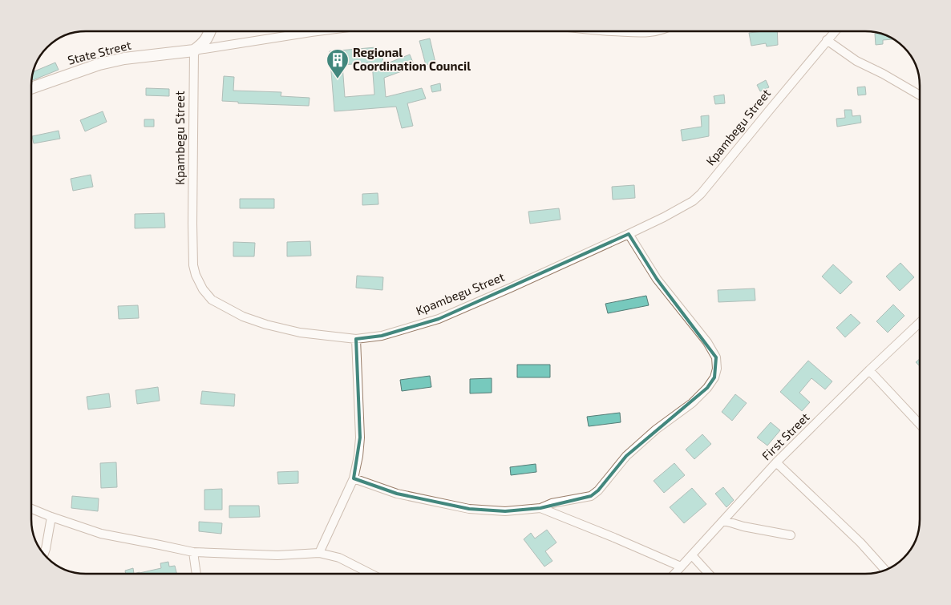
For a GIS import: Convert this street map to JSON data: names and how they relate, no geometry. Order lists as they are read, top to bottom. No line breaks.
{"streets":{"street":["State Street","Kpambegu Street","First Street"]},"crossings":[["State Street","Kpambegu Street"]],"places":{"building":["Regional Coordination Council"]}}
